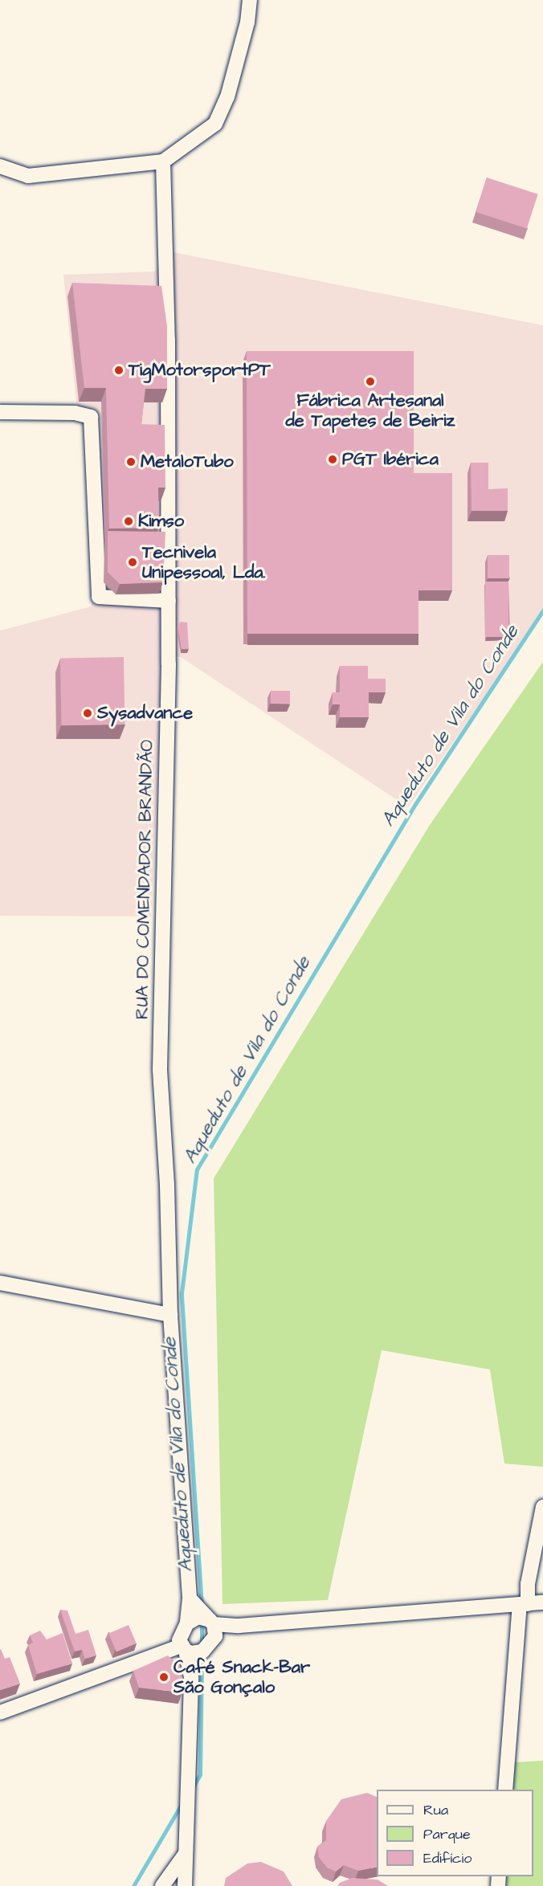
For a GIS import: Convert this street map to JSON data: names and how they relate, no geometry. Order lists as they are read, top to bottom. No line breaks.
{"streets":{"street":["RUA DO COMENDADOR BRANDÃO"]},"water":["Aqueduto de Vila do Conde"],"places":["TigMotorsportPT","Fábrica Artesanal de Tapetes de Beiriz","PGT Ibérica","MetaloTubo","Kimso","Tecnivela Unipessoal, Lda.","Sysadvance","Café Snack-Bar São Gonçalo"],"legend":["Rua","Parque","Edifício"]}
